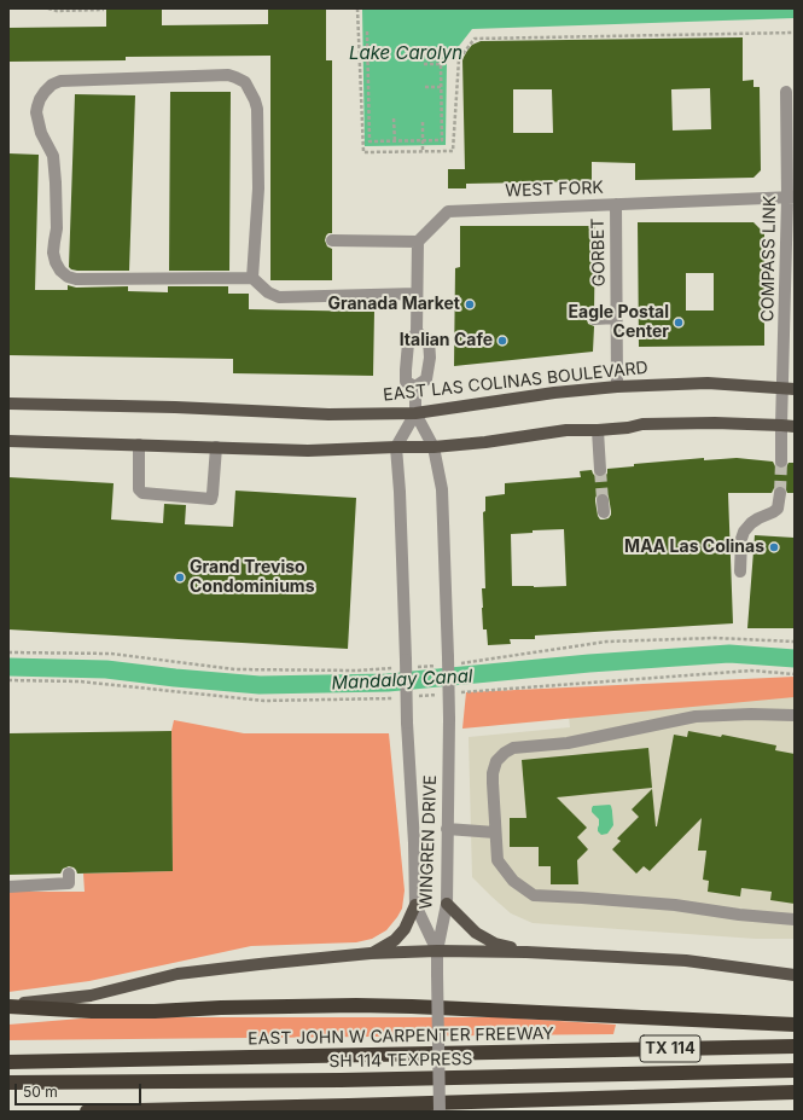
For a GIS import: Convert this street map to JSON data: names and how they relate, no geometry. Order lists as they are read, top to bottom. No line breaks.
{"streets":{"highway":["EAST JOHN W CARPENTER FREEWAY","TX 114","SH 114 TEXPRESS"],"main road":["EAST LAS COLINAS BOULEVARD"],"street":["WEST FORK","GORBET","COMPASS LINK","WINGREN DRIVE"]},"crossings":[["WEST FORK","GORBET"],["WEST FORK","COMPASS LINK"],["GORBET","EAST LAS COLINAS BOULEVARD"],["COMPASS LINK","EAST LAS COLINAS BOULEVARD"],["EAST LAS COLINAS BOULEVARD","WINGREN DRIVE"]],"water":["Lake Carolyn","Mandalay Canal"],"places":["Granada Market","Eagle Postal Center","Italian Cafe","MAA Las Colinas","Grand Treviso Condominiums"],"scale_bar":"50 m"}
